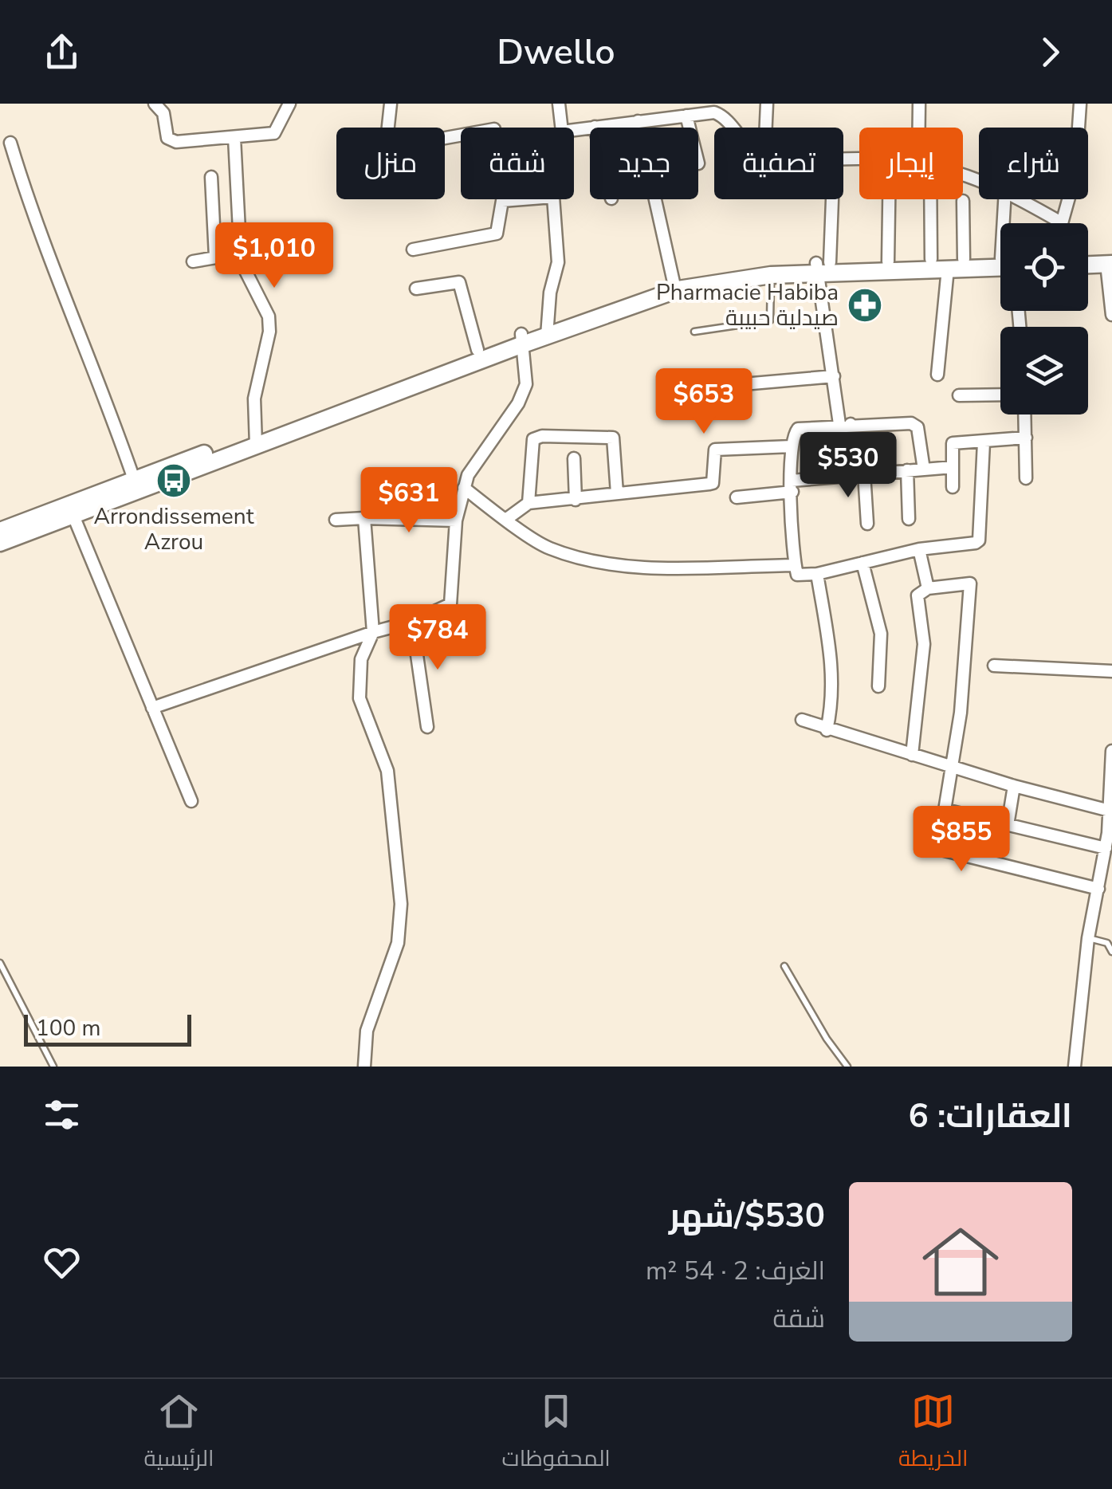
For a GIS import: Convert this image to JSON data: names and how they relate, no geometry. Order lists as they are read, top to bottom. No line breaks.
{"places":{"pharmacy":["Pharmacie Habiba صيدلية حبيبة"],"bus stop":["Arrondissement Azrou"]},"scale_bar":"100 m","page":{"header":"Dwello","chip":["شراء","إيجار","تصفية","جديد","شقة","منزل"],"price":["$1,010","$653","$530","$631","$784","$855"],"scale":"100 m","heading":"العقارات: 6","list":[{"name":"$530/شهر","note":"الغرف: 2 · 54 m² · شقة"}],"tabs":["الخريطة","المحفوظات","الرئيسية"]}}
